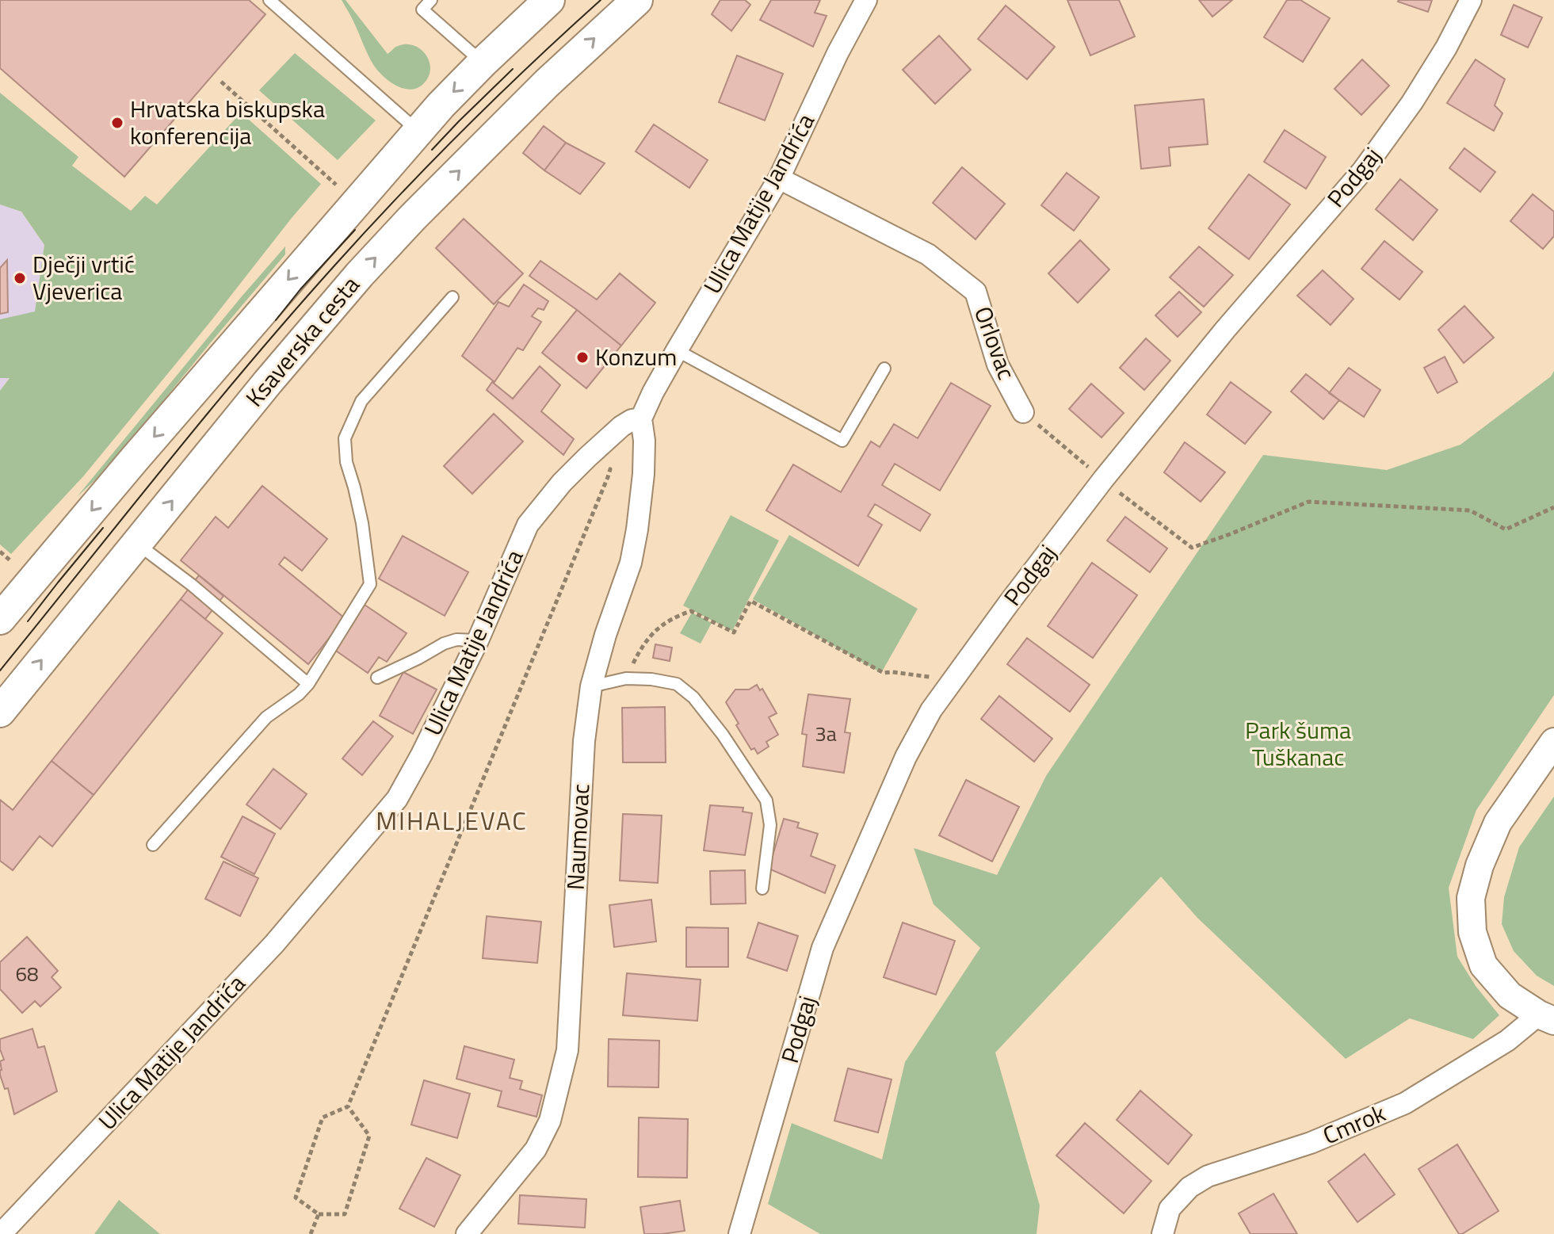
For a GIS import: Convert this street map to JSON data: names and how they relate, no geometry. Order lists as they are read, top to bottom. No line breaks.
{"streets":{"main road":["Ksaverska cesta"],"street":["Podgaj","Ulica Matije Jandrića","Orlovac","Naumovac","Cmrok"]},"crossings":[["Ulica Matije Jandrića","Orlovac"],["Ulica Matije Jandrića","Naumovac"]],"districts":["MIHALJEVAC"],"parks":["Park šuma Tuškanac"],"places":["Hrvatska biskupska konferencija","Dječji vrtić Vjeverica","Konzum"],"house_numbers":["3a","68"]}
